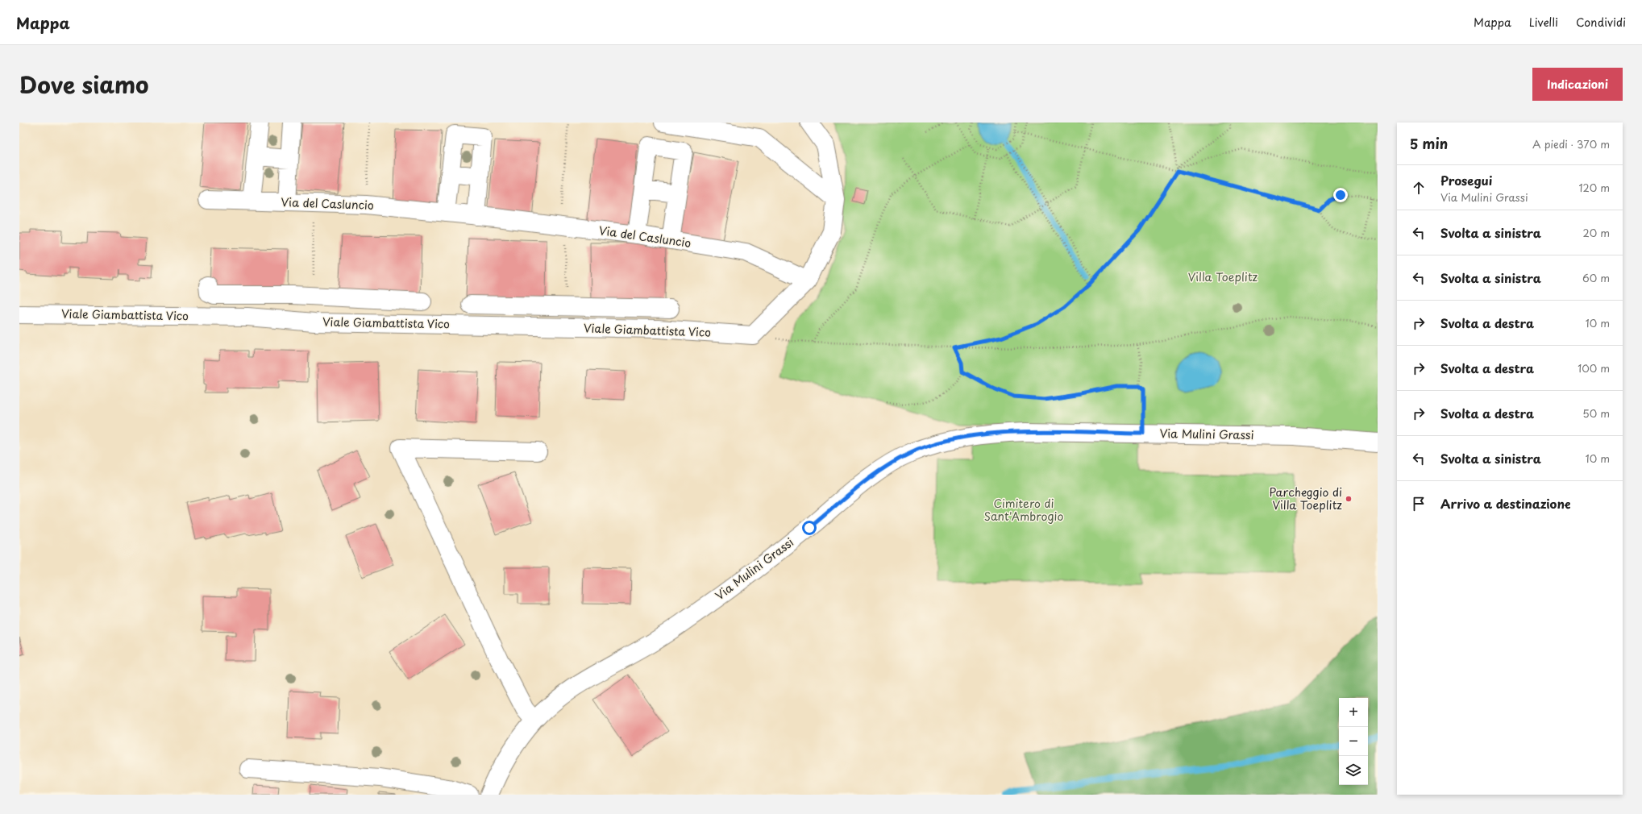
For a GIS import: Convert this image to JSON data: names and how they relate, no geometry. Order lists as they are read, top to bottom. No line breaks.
{"streets":{"street":["Via del Casluncio","Viale Giambattista Vico","Via Mulini Grassi"]},"crossings":[["Via del Casluncio","Viale Giambattista Vico"]],"parks":["Villa Toeplitz","Cimitero di Sant'Ambrogio"],"places":["Parcheggio di Villa Toeplitz"],"page":{"header":"Mappa","nav":["Mappa","Livelli","Condividi"],"title":"Dove siamo","buttons":"Indicazioni","heading":["5 min","A piedi · 370 m"],"list":[["Prosegui","Via Mulini Grassi","120 m"],["Svolta a sinistra","20 m"],["Svolta a sinistra","60 m"],["Svolta a destra","10 m"],["Svolta a destra","100 m"],["Svolta a destra","50 m"],["Svolta a sinistra","10 m"],"Arrivo a destinazione"],"map_buttons":["+","−"]}}
